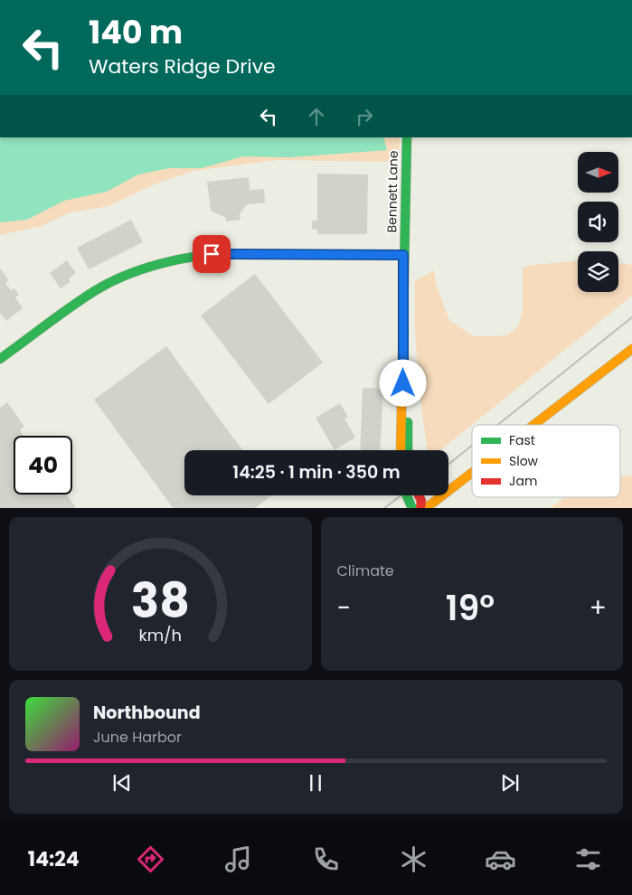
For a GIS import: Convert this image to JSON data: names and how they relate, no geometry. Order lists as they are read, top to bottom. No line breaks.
{"streets":{"street":["Bennett Lane"]},"legend":["Fast","Slow","Jam"],"north":"right","page":{"turn":["140 m","Waters Ridge Drive"],"limit":"40","trip":"14:25 · 1 min · 350 m","tile":"Climate","heat":["−","19°","+"],"song":["Northbound","June Harbor"],"tabs":"14:24","gauge":["38","km/h"]}}
